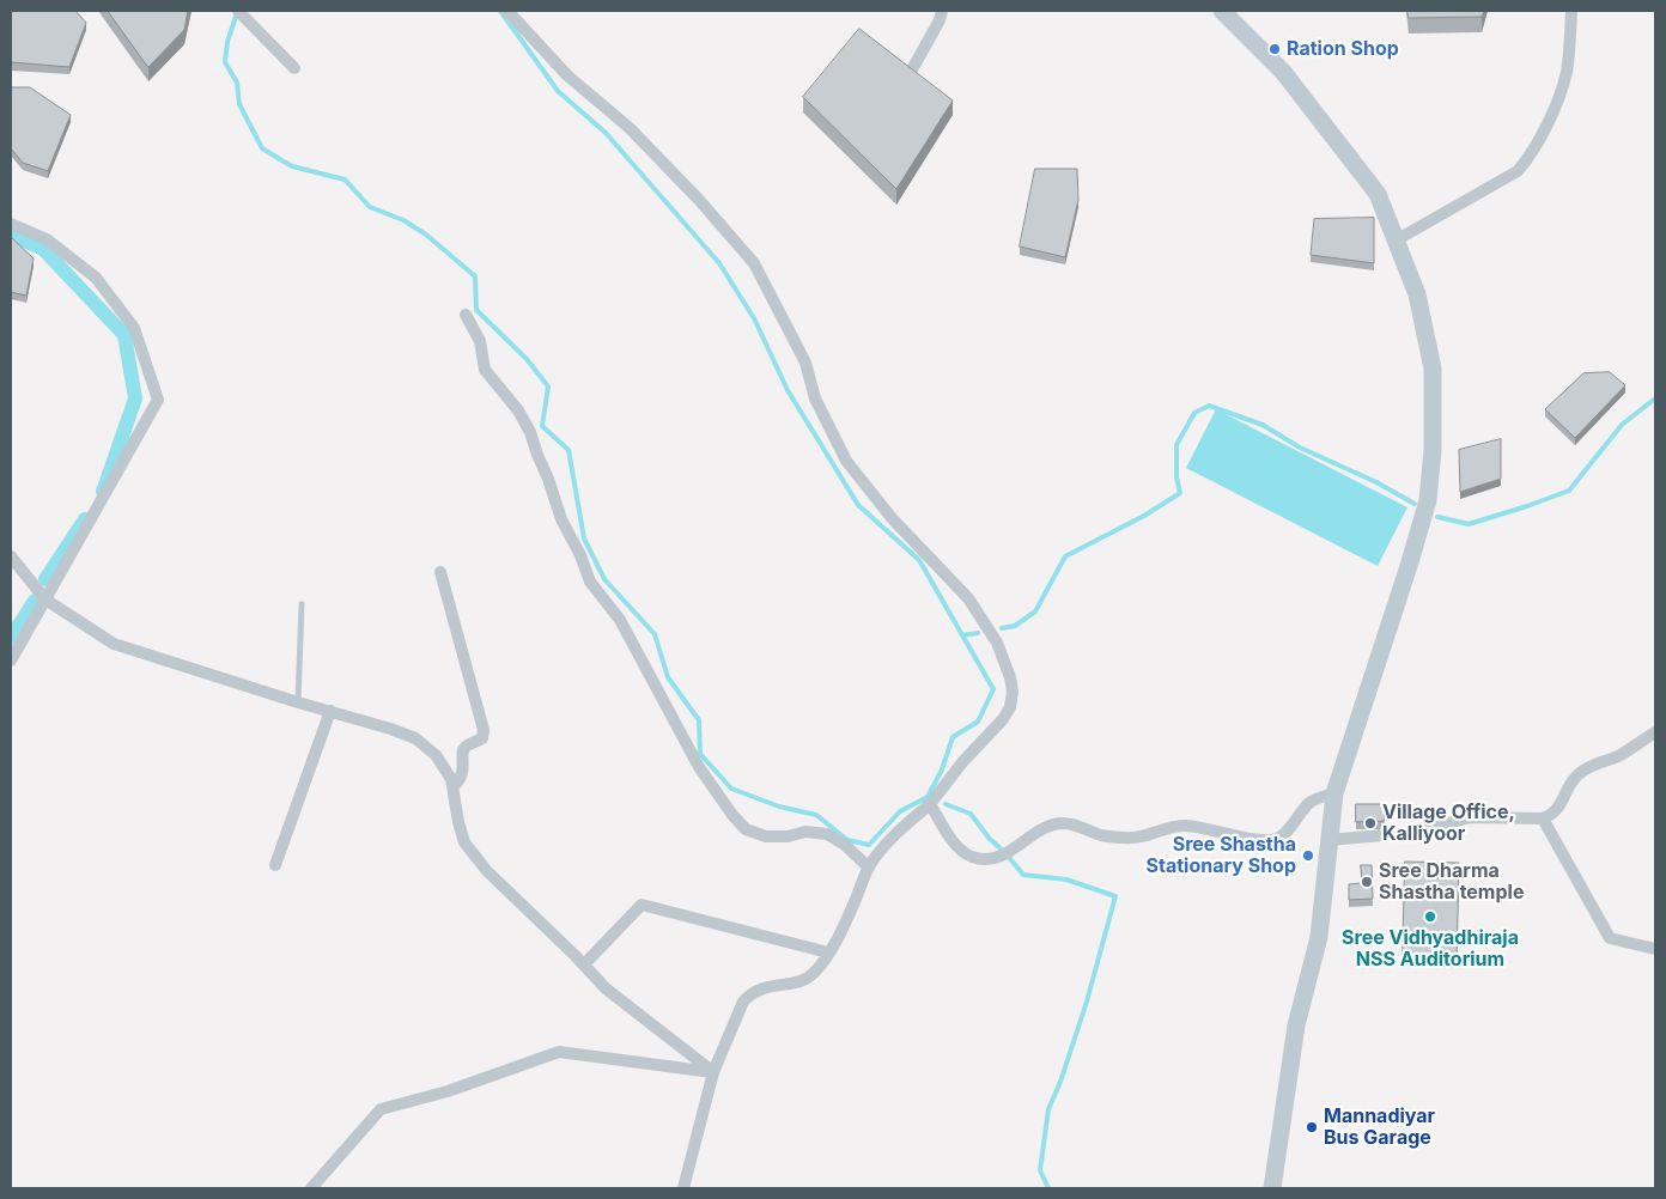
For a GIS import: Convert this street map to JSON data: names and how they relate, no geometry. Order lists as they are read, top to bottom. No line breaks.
{"places":["Ration Shop","Village Office, Kalliyoor","Sree Shastha Stationary Shop","Sree Dharma Shastha temple","Sree Vidhyadhiraja NSS Auditorium","Mannadiyar Bus Garage"]}
